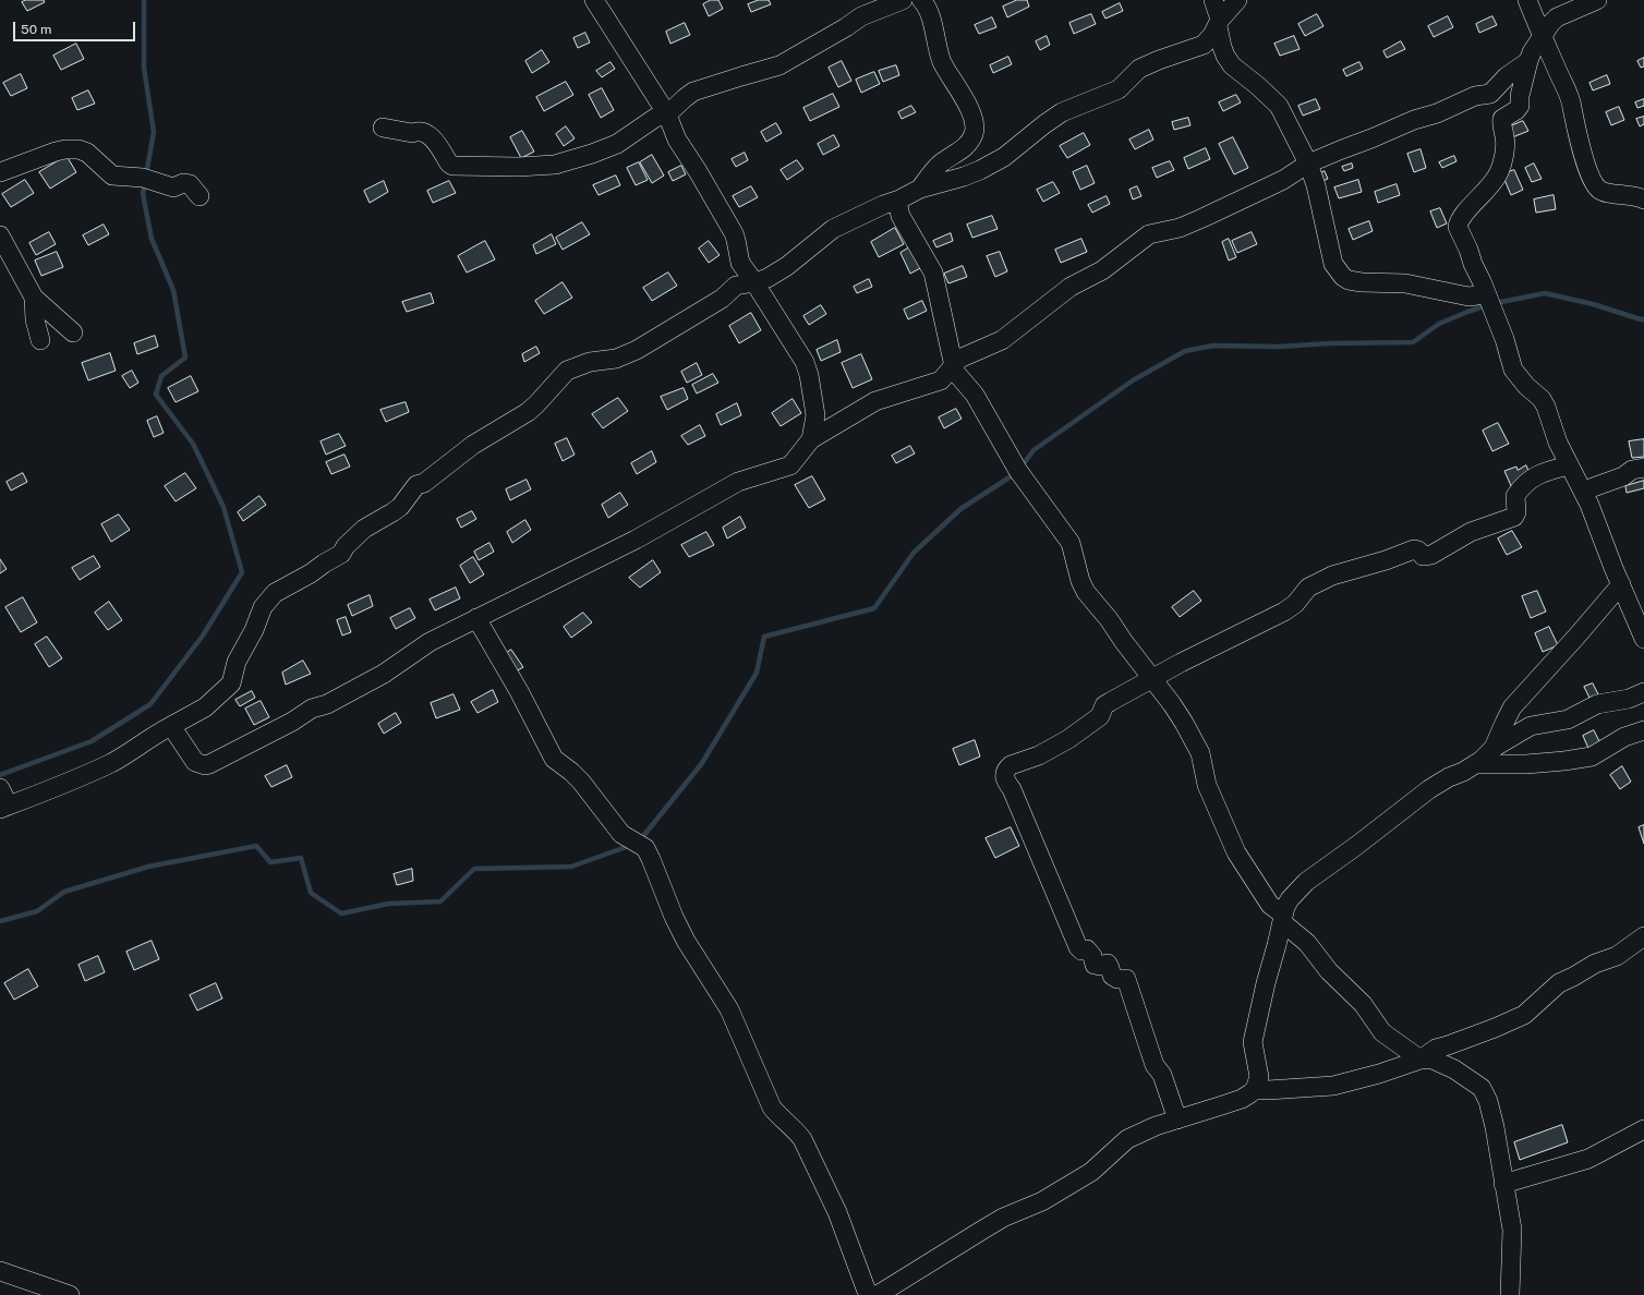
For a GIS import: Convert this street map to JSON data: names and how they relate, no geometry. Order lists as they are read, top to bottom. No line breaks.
{"scale_bar":"50 m"}
